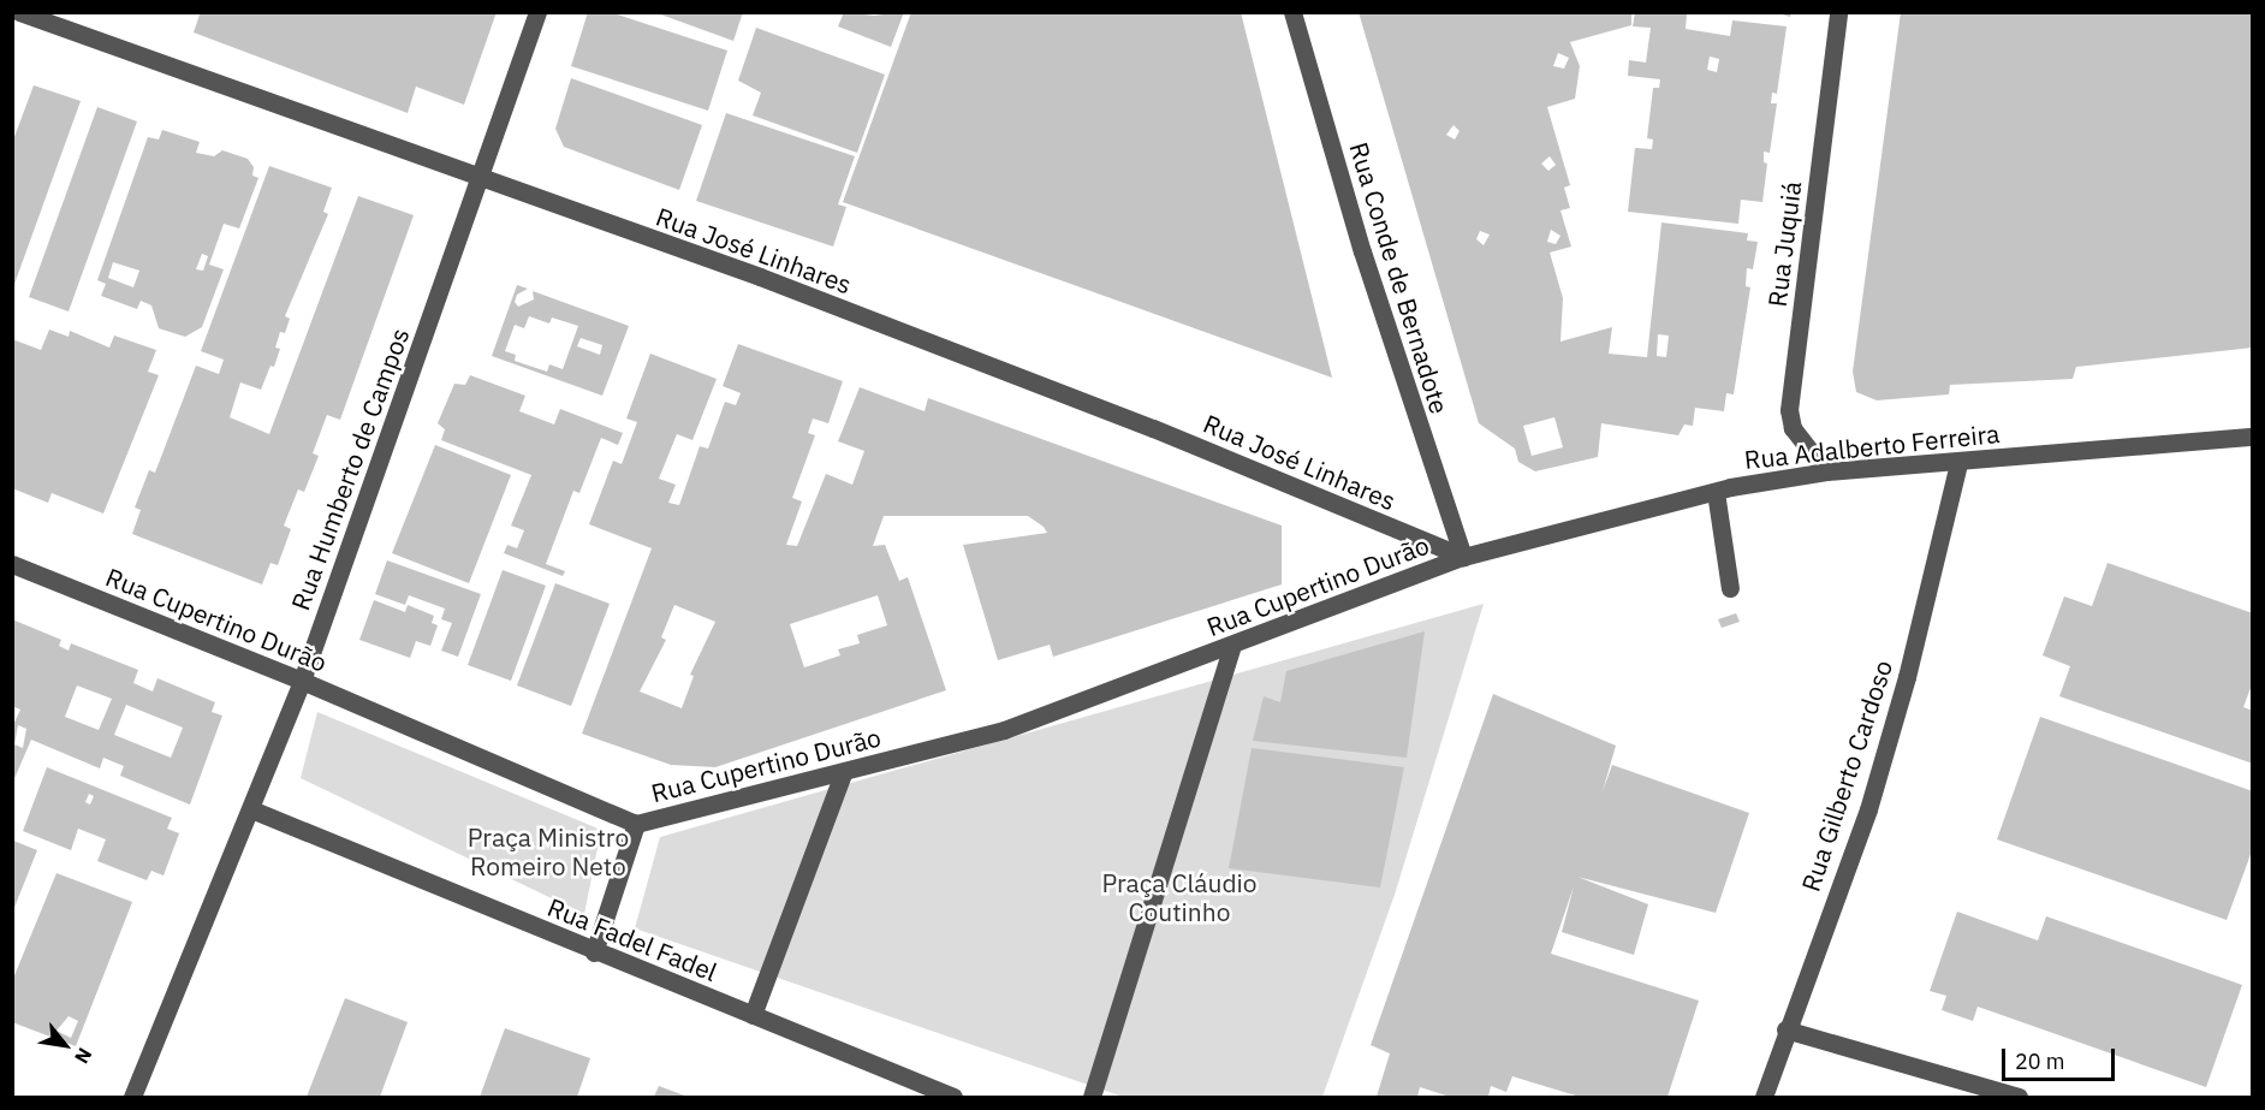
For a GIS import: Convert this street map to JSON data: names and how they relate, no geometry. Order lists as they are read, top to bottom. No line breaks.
{"streets":{"street":["Rua Juquiá","Rua José Linhares","Rua Conde de Bernadote","Rua Adalberto Ferreira","Rua Humberto de Campos","Rua Cupertino Durão","Rua Gilberto Cardoso","Rua Fadel Fadel"]},"crossings":[["Rua Juquiá","Rua Adalberto Ferreira"],["Rua José Linhares","Rua Conde de Bernadote"],["Rua José Linhares","Rua Adalberto Ferreira"],["Rua José Linhares","Rua Humberto de Campos"],["Rua José Linhares","Rua Cupertino Durão"],["Rua Conde de Bernadote","Rua Adalberto Ferreira"],["Rua Conde de Bernadote","Rua Cupertino Durão"],["Rua Adalberto Ferreira","Rua Cupertino Durão"],["Rua Adalberto Ferreira","Rua Gilberto Cardoso"],["Rua Humberto de Campos","Rua Cupertino Durão"],["Rua Humberto de Campos","Rua Fadel Fadel"]],"parks":["Praça Ministro Romeiro Neto","Praça Cláudio Coutinho"],"scale_bar":"20 m","north":"bottom right"}
